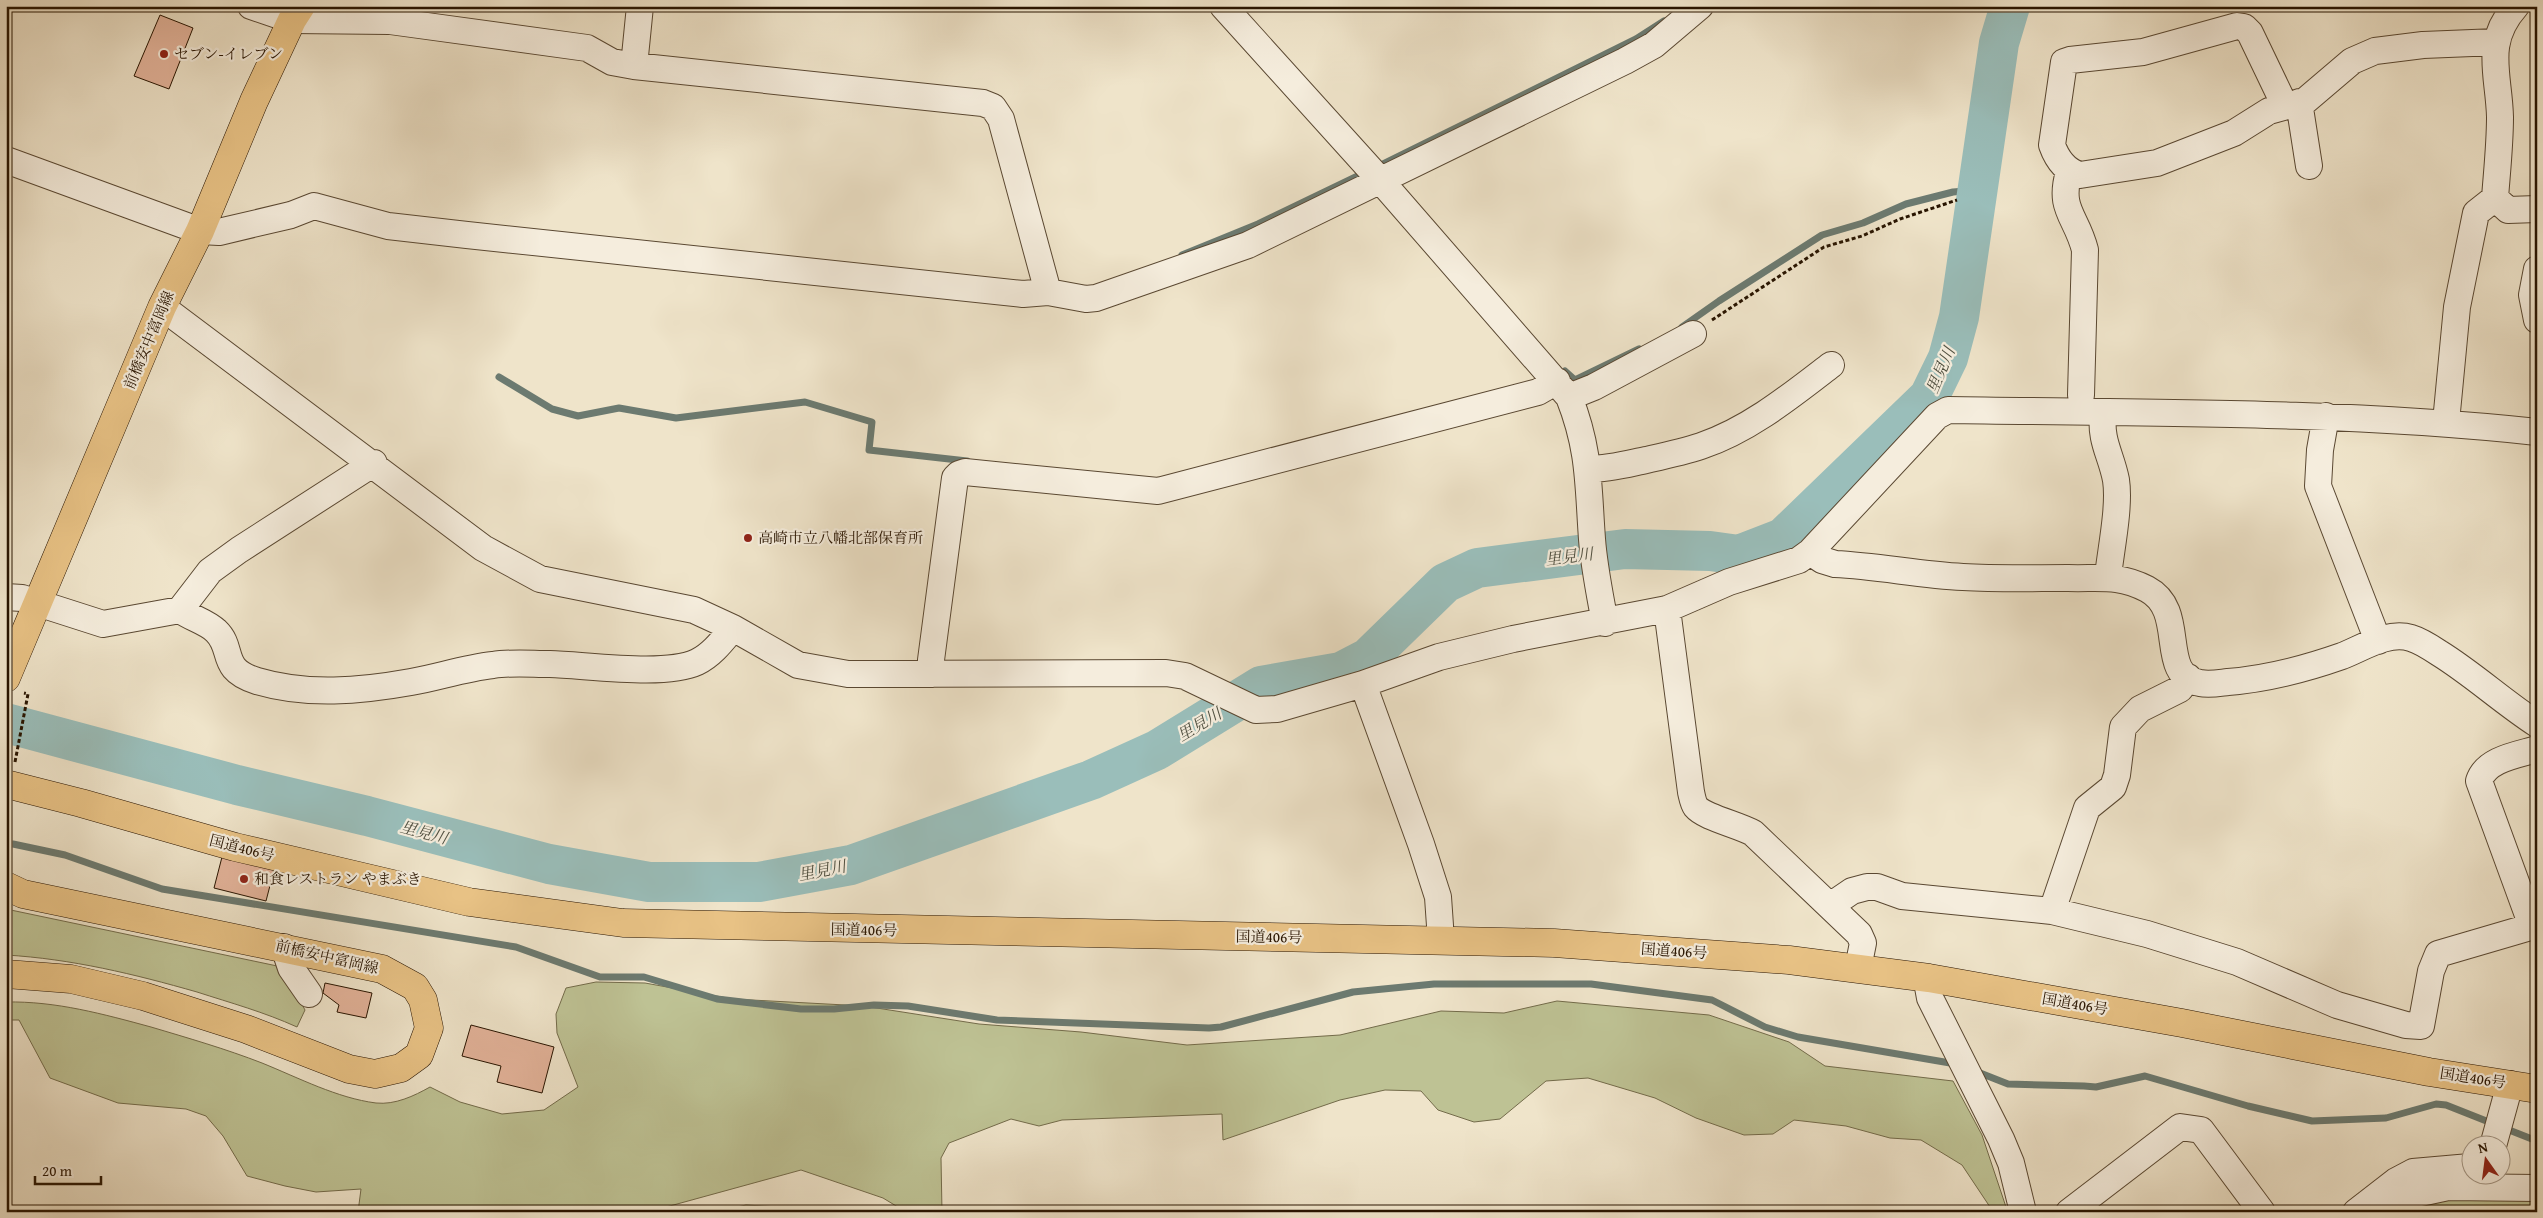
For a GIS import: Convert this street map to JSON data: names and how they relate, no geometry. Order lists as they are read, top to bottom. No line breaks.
{"streets":{"main road":["前橋安中富岡線","国道406号"]},"water":["里見川"],"places":["セブン-イレブン","高崎市立八幡北部保育所","和食レストラン やまぶき"],"scale_bar":"20 m","north":"top"}
